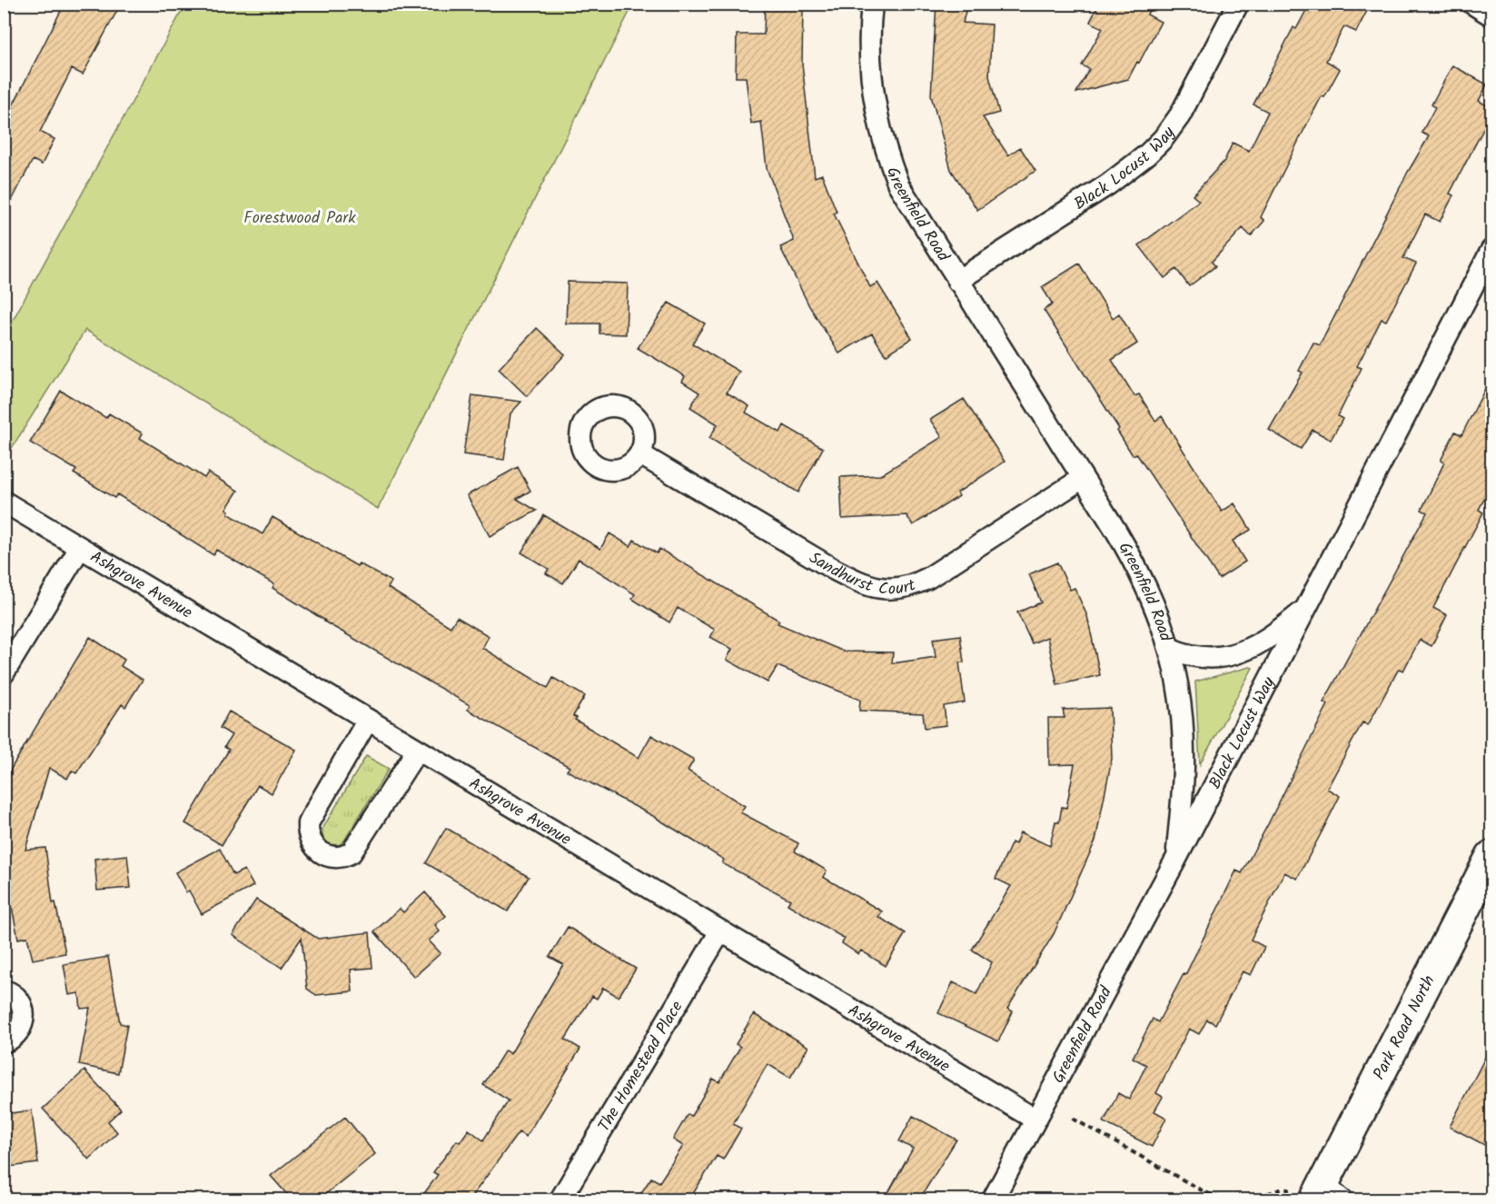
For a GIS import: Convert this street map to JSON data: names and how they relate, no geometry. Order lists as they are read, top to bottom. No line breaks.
{"streets":{"main road":["Park Road North"],"street":["Black Locust Way","Greenfield Road","Sandhurst Court","Ashgrove Avenue","The Homestead Place"]},"crossings":[["Black Locust Way","Greenfield Road"],["Greenfield Road","Sandhurst Court"],["Greenfield Road","Ashgrove Avenue"],["Ashgrove Avenue","The Homestead Place"]],"parks":["Forestwood Park"]}
